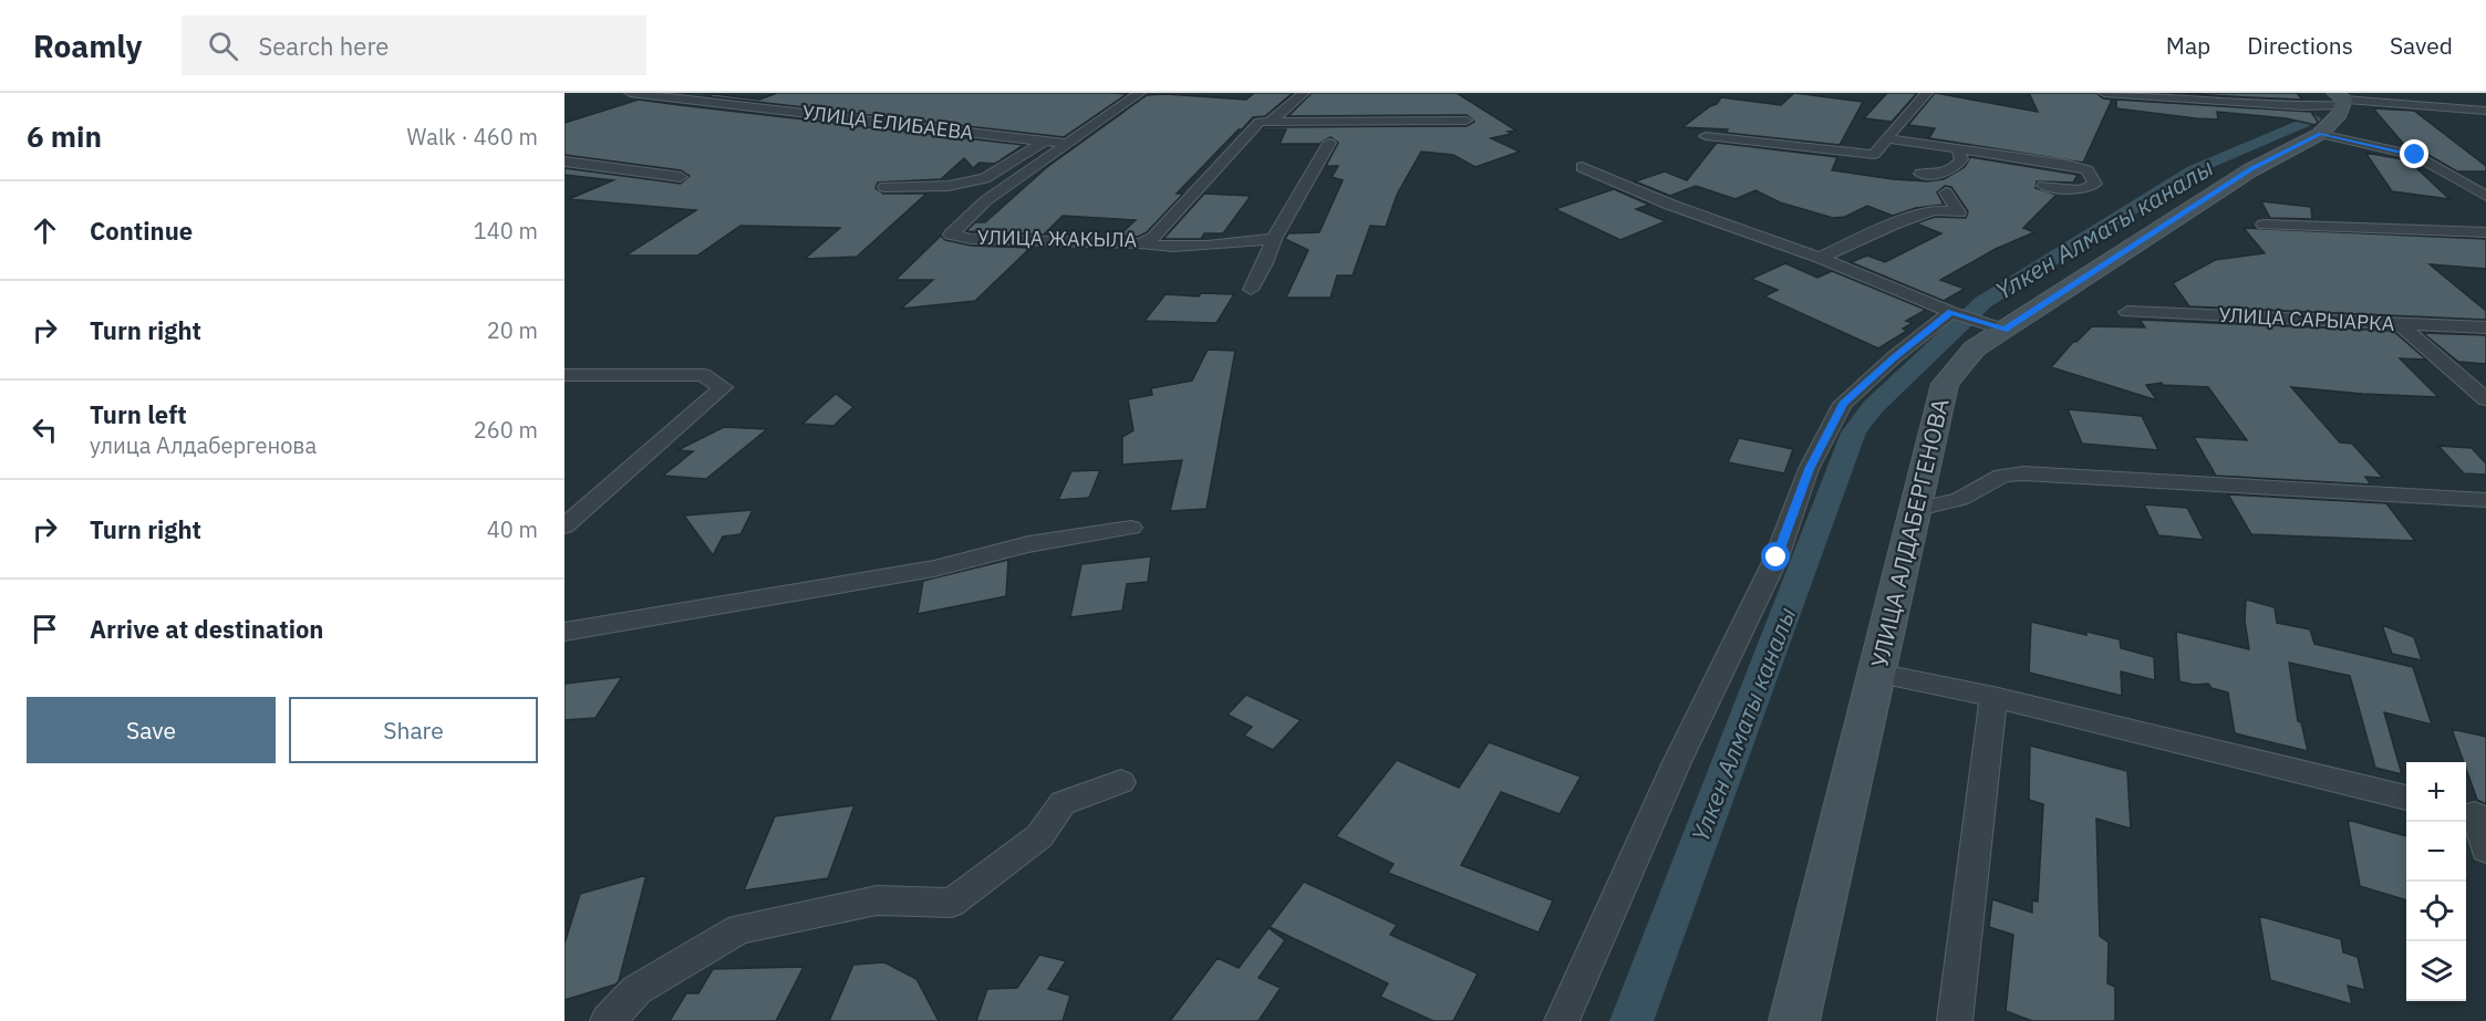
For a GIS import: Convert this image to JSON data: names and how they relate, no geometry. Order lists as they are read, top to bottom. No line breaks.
{"streets":{"main road":["УЛИЦА АЛДАБЕРГЕНОВА"],"street":["УЛИЦА ЕЛИБАЕВА","УЛИЦА ЖАКЫЛА","УЛИЦА САРЫАРКА"]},"crossings":[["УЛИЦА ЕЛИБАЕВА","УЛИЦА ЖАКЫЛА"]],"water":["Үлкен Алматы каналы"],"page":{"header":"Roamly","search":"Search here","nav":["Map","Directions","Saved"],"heading":["6 min","Walk · 460 m"],"list":[["Continue","140 m"],["Turn right","20 m"],["Turn left","улица Алдабергенова","260 m"],["Turn right","40 m"],"Arrive at destination"],"buttons":["Save","Share"],"map_buttons":["+","−"]}}
